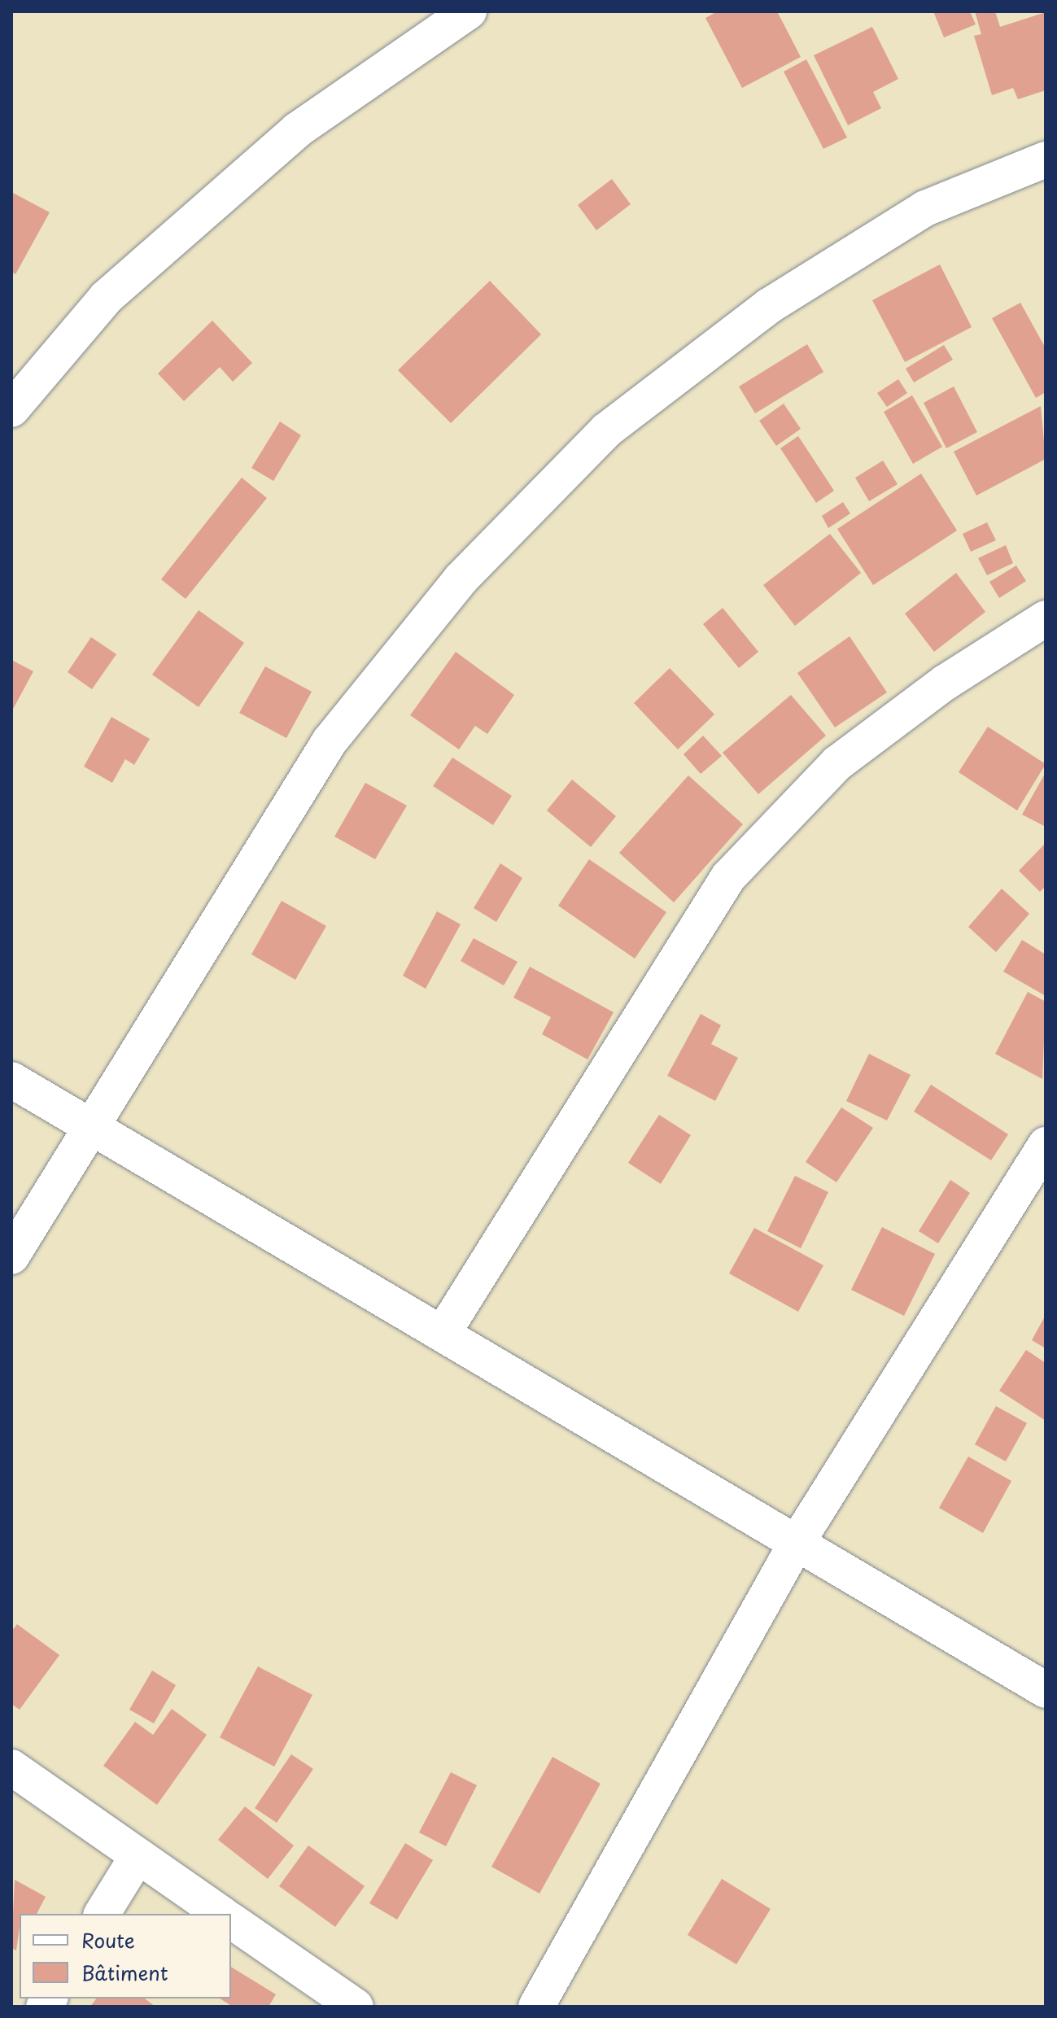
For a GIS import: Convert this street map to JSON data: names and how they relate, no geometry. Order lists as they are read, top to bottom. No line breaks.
{"legend":["Route","Bâtiment"]}
